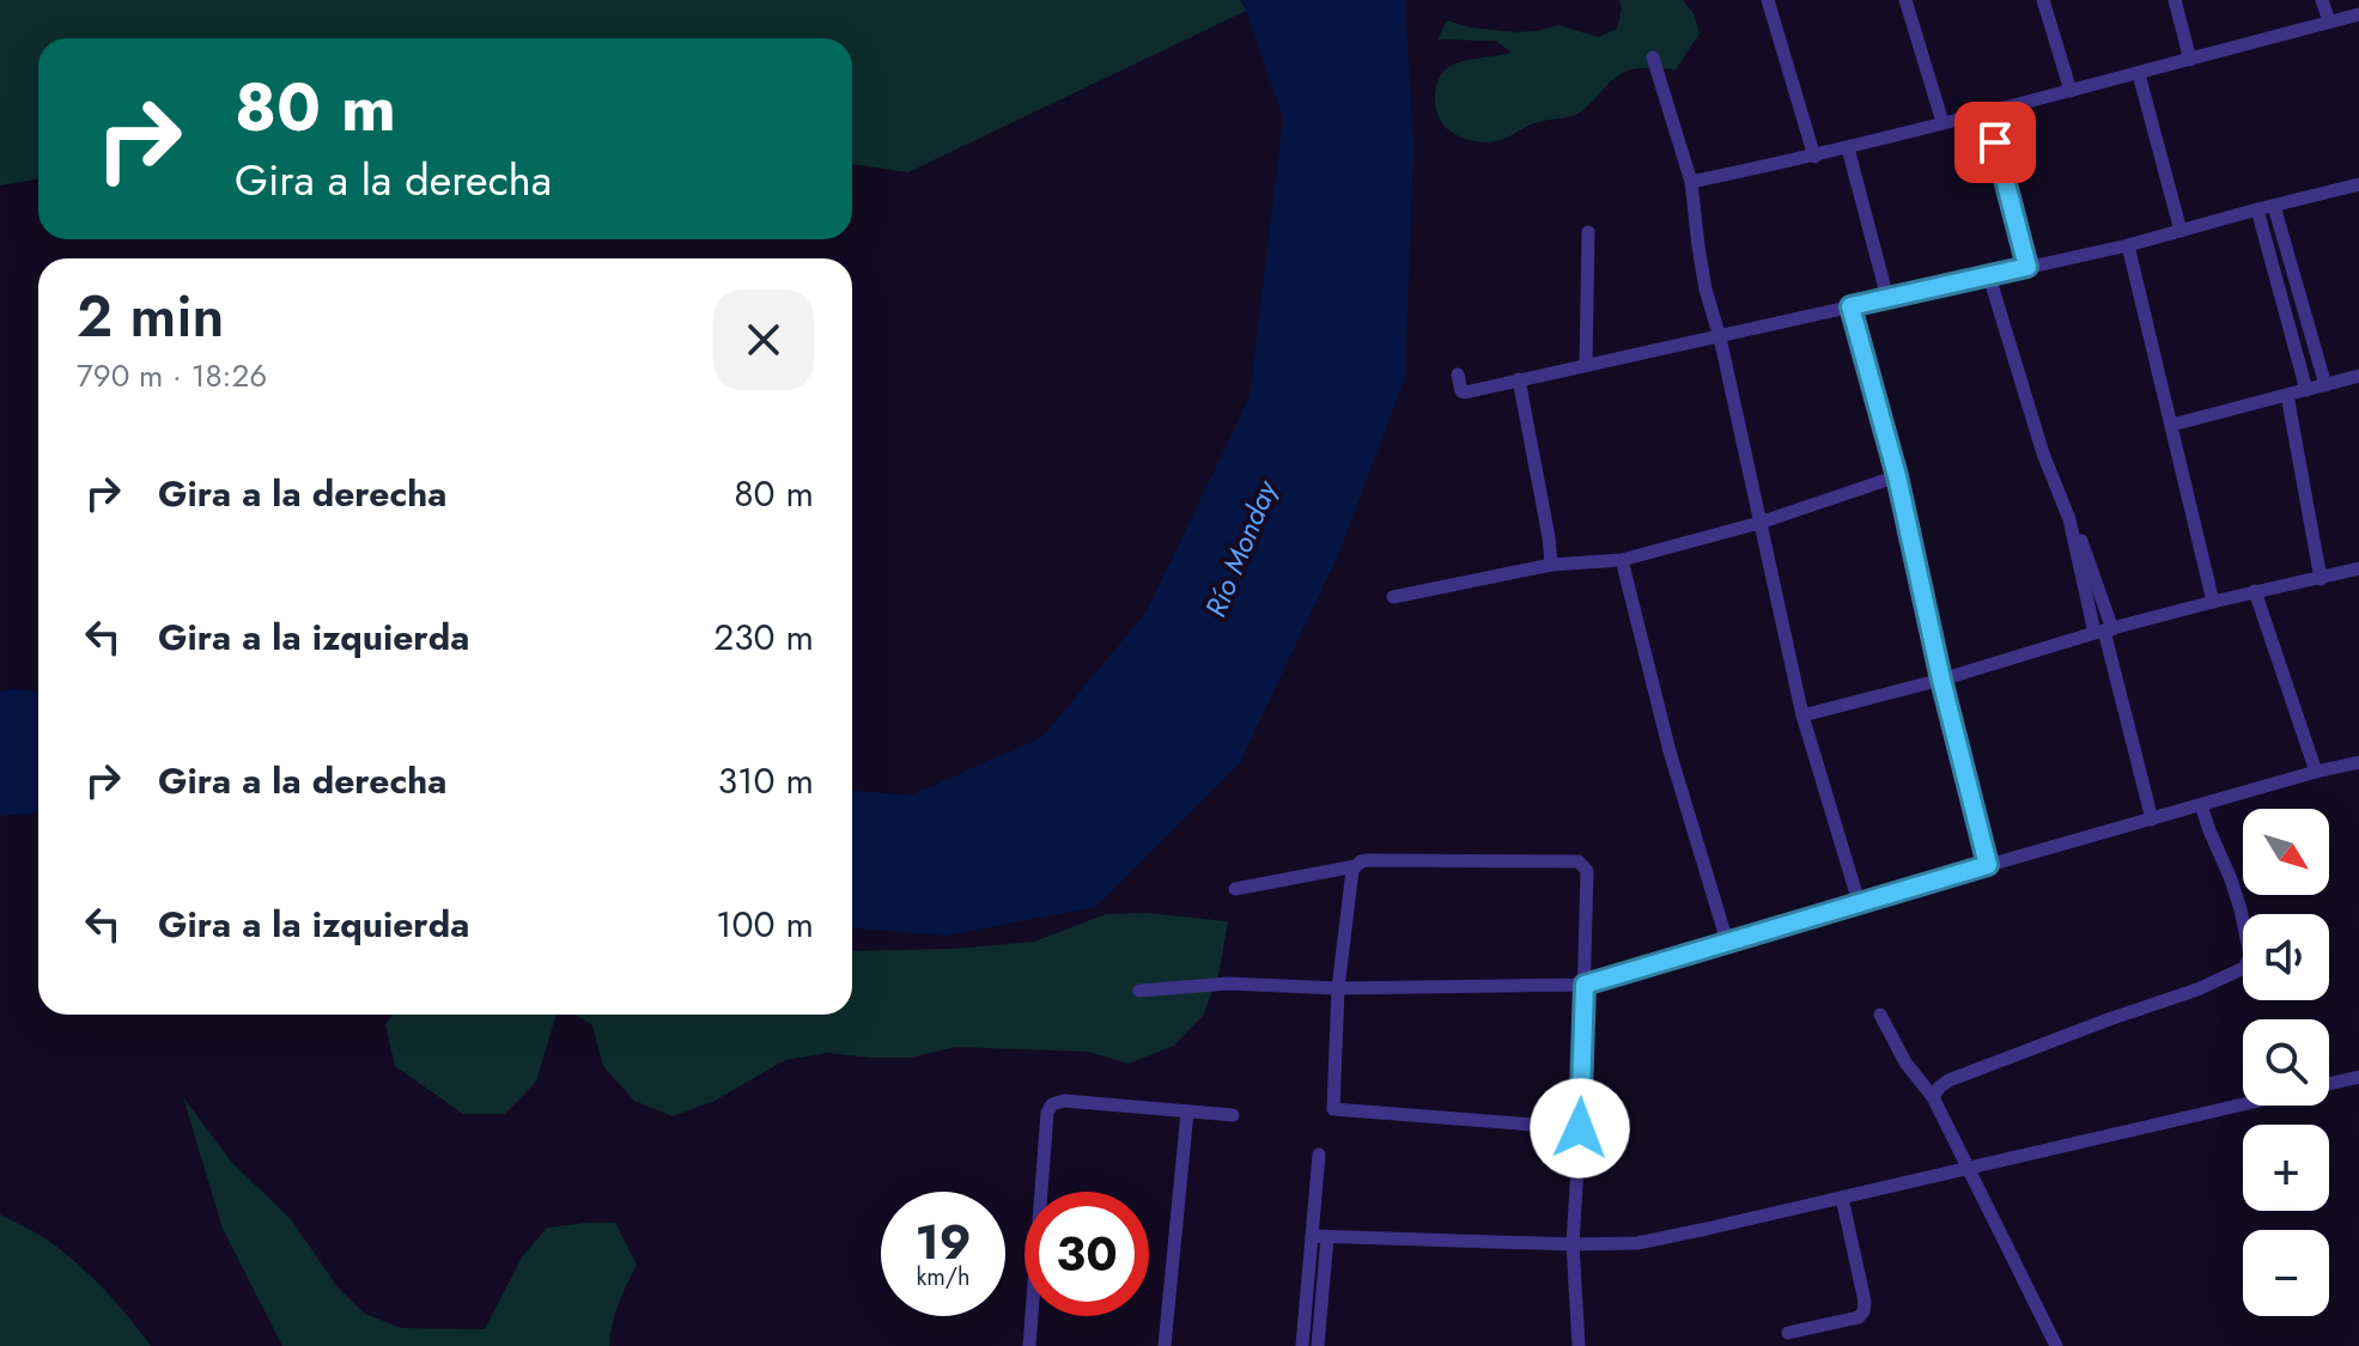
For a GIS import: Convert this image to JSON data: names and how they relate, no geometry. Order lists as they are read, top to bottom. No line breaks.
{"water":["Río Monday"],"north":"bottom right","page":{"turn":["80 m","Gira a la derecha"],"heading":["2 min","790 m · 18:26"],"list":[{"name":"Gira a la derecha","value":"80 m"},{"name":"Gira a la izquierda","value":"230 m"},{"name":"Gira a la derecha","value":"310 m"},{"name":"Gira a la izquierda","value":"100 m"}],"map_buttons":["+","−"],"speed":"19 km/h","limit":"30"}}
